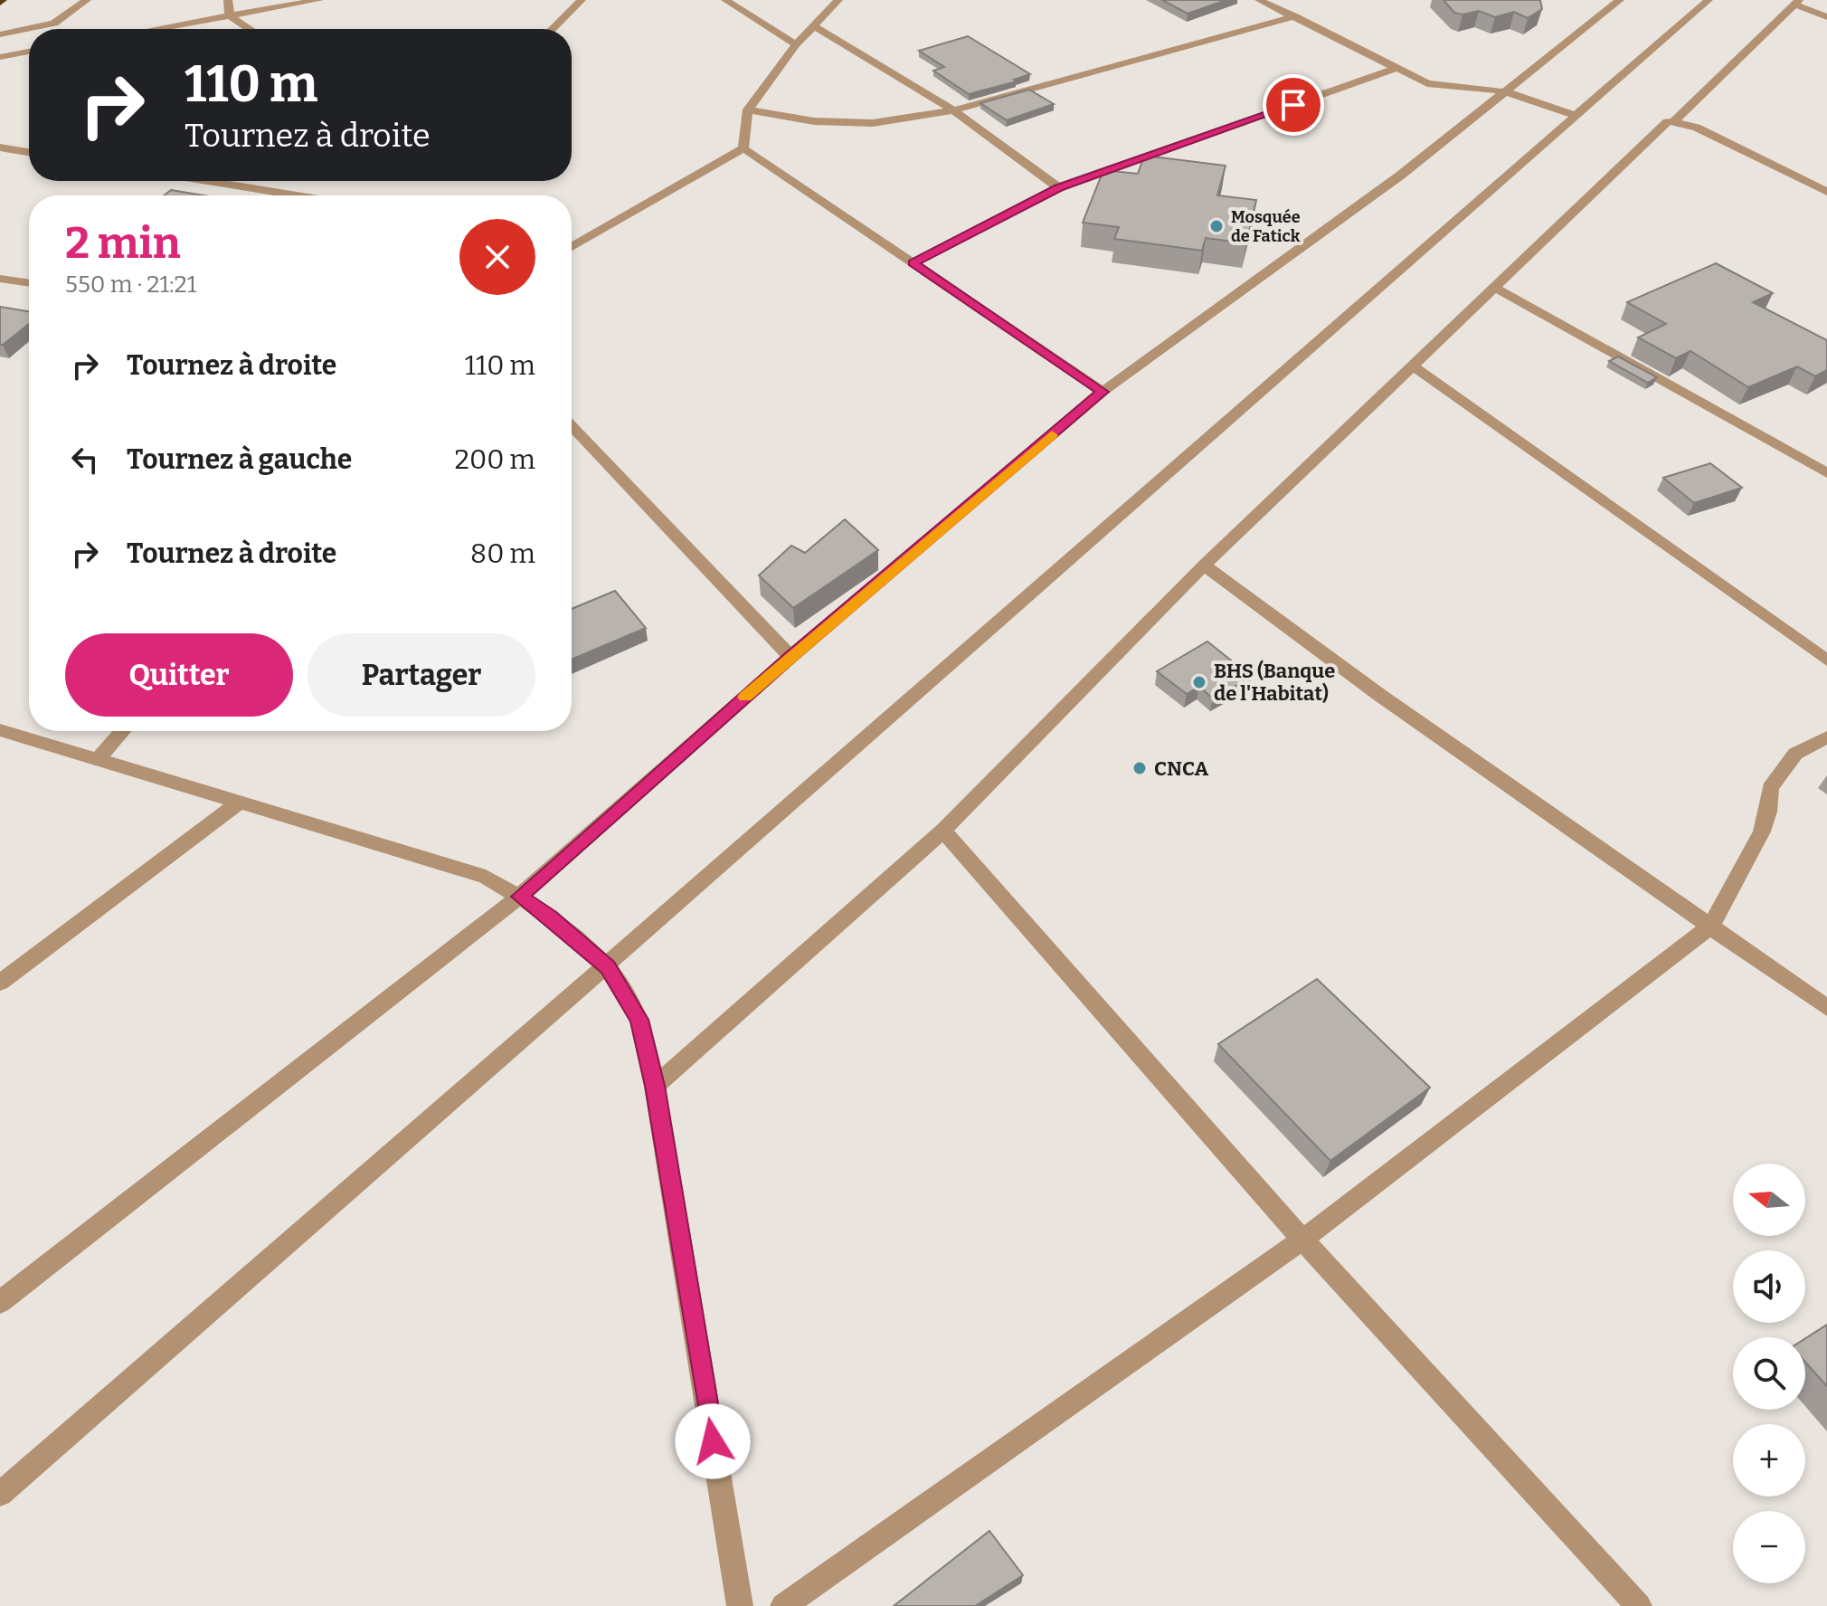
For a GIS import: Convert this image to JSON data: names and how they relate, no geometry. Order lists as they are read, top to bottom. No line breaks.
{"places":["Mosquée de Fatick","BHS (Banque de l'Habitat)","CNCA"],"north":"left","page":{"turn":["110 m","Tournez à droite"],"heading":["2 min","550 m · 21:21"],"list":[{"name":"Tournez à droite","value":"110 m"},{"name":"Tournez à gauche","value":"200 m"},{"name":"Tournez à droite","value":"80 m"}],"buttons":["Quitter","Partager"],"map_buttons":["+","−"]}}
